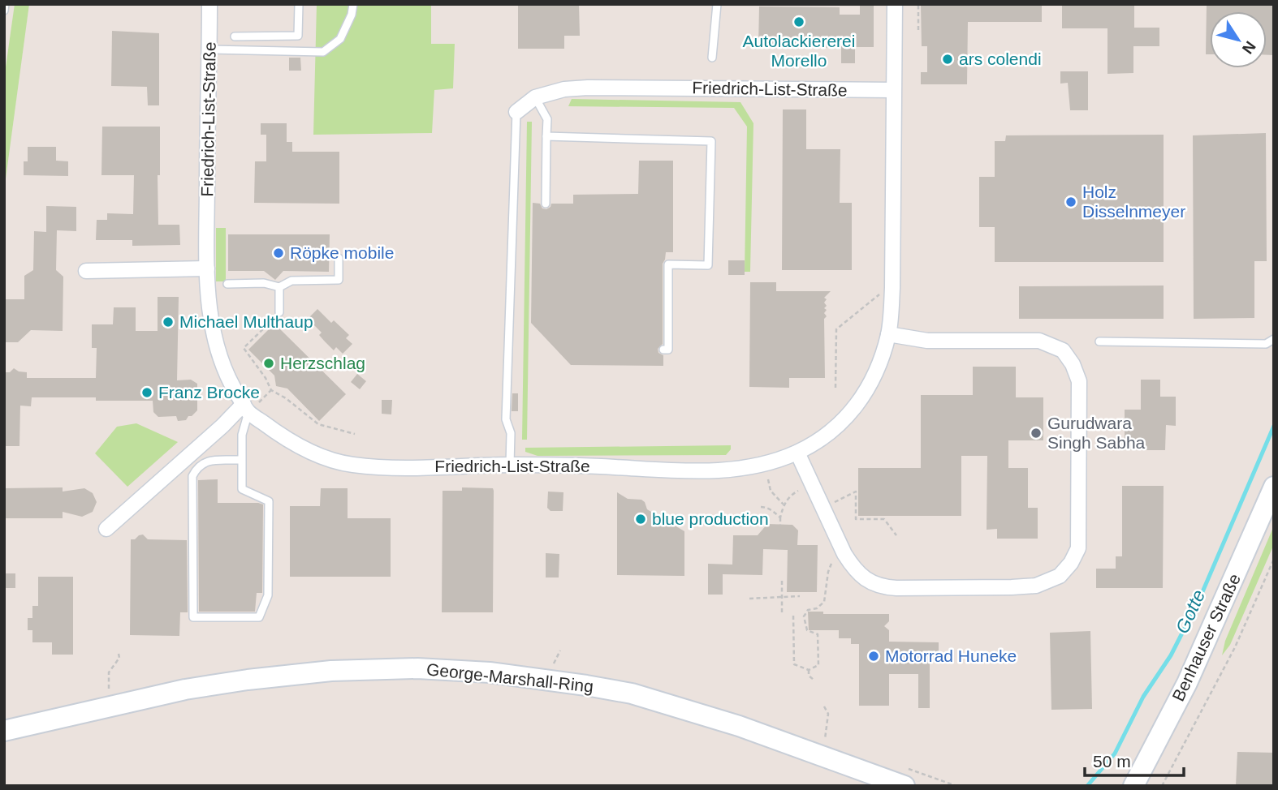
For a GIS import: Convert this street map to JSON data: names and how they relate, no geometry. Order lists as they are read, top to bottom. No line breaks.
{"streets":{"main road":["Benhauser Straße","George-Marshall-Ring"],"street":["Friedrich-List-Straße"]},"water":["Gotte"],"places":["Autolackiererei Morello","ars colendi","Holz Disselnmeyer","Röpke mobile","Michael Multhaup","Herzschlag","Franz Brocke","Gurudwara Singh Sabha","blue production","Motorrad Huneke"],"scale_bar":"50 m","north":"bottom right"}
